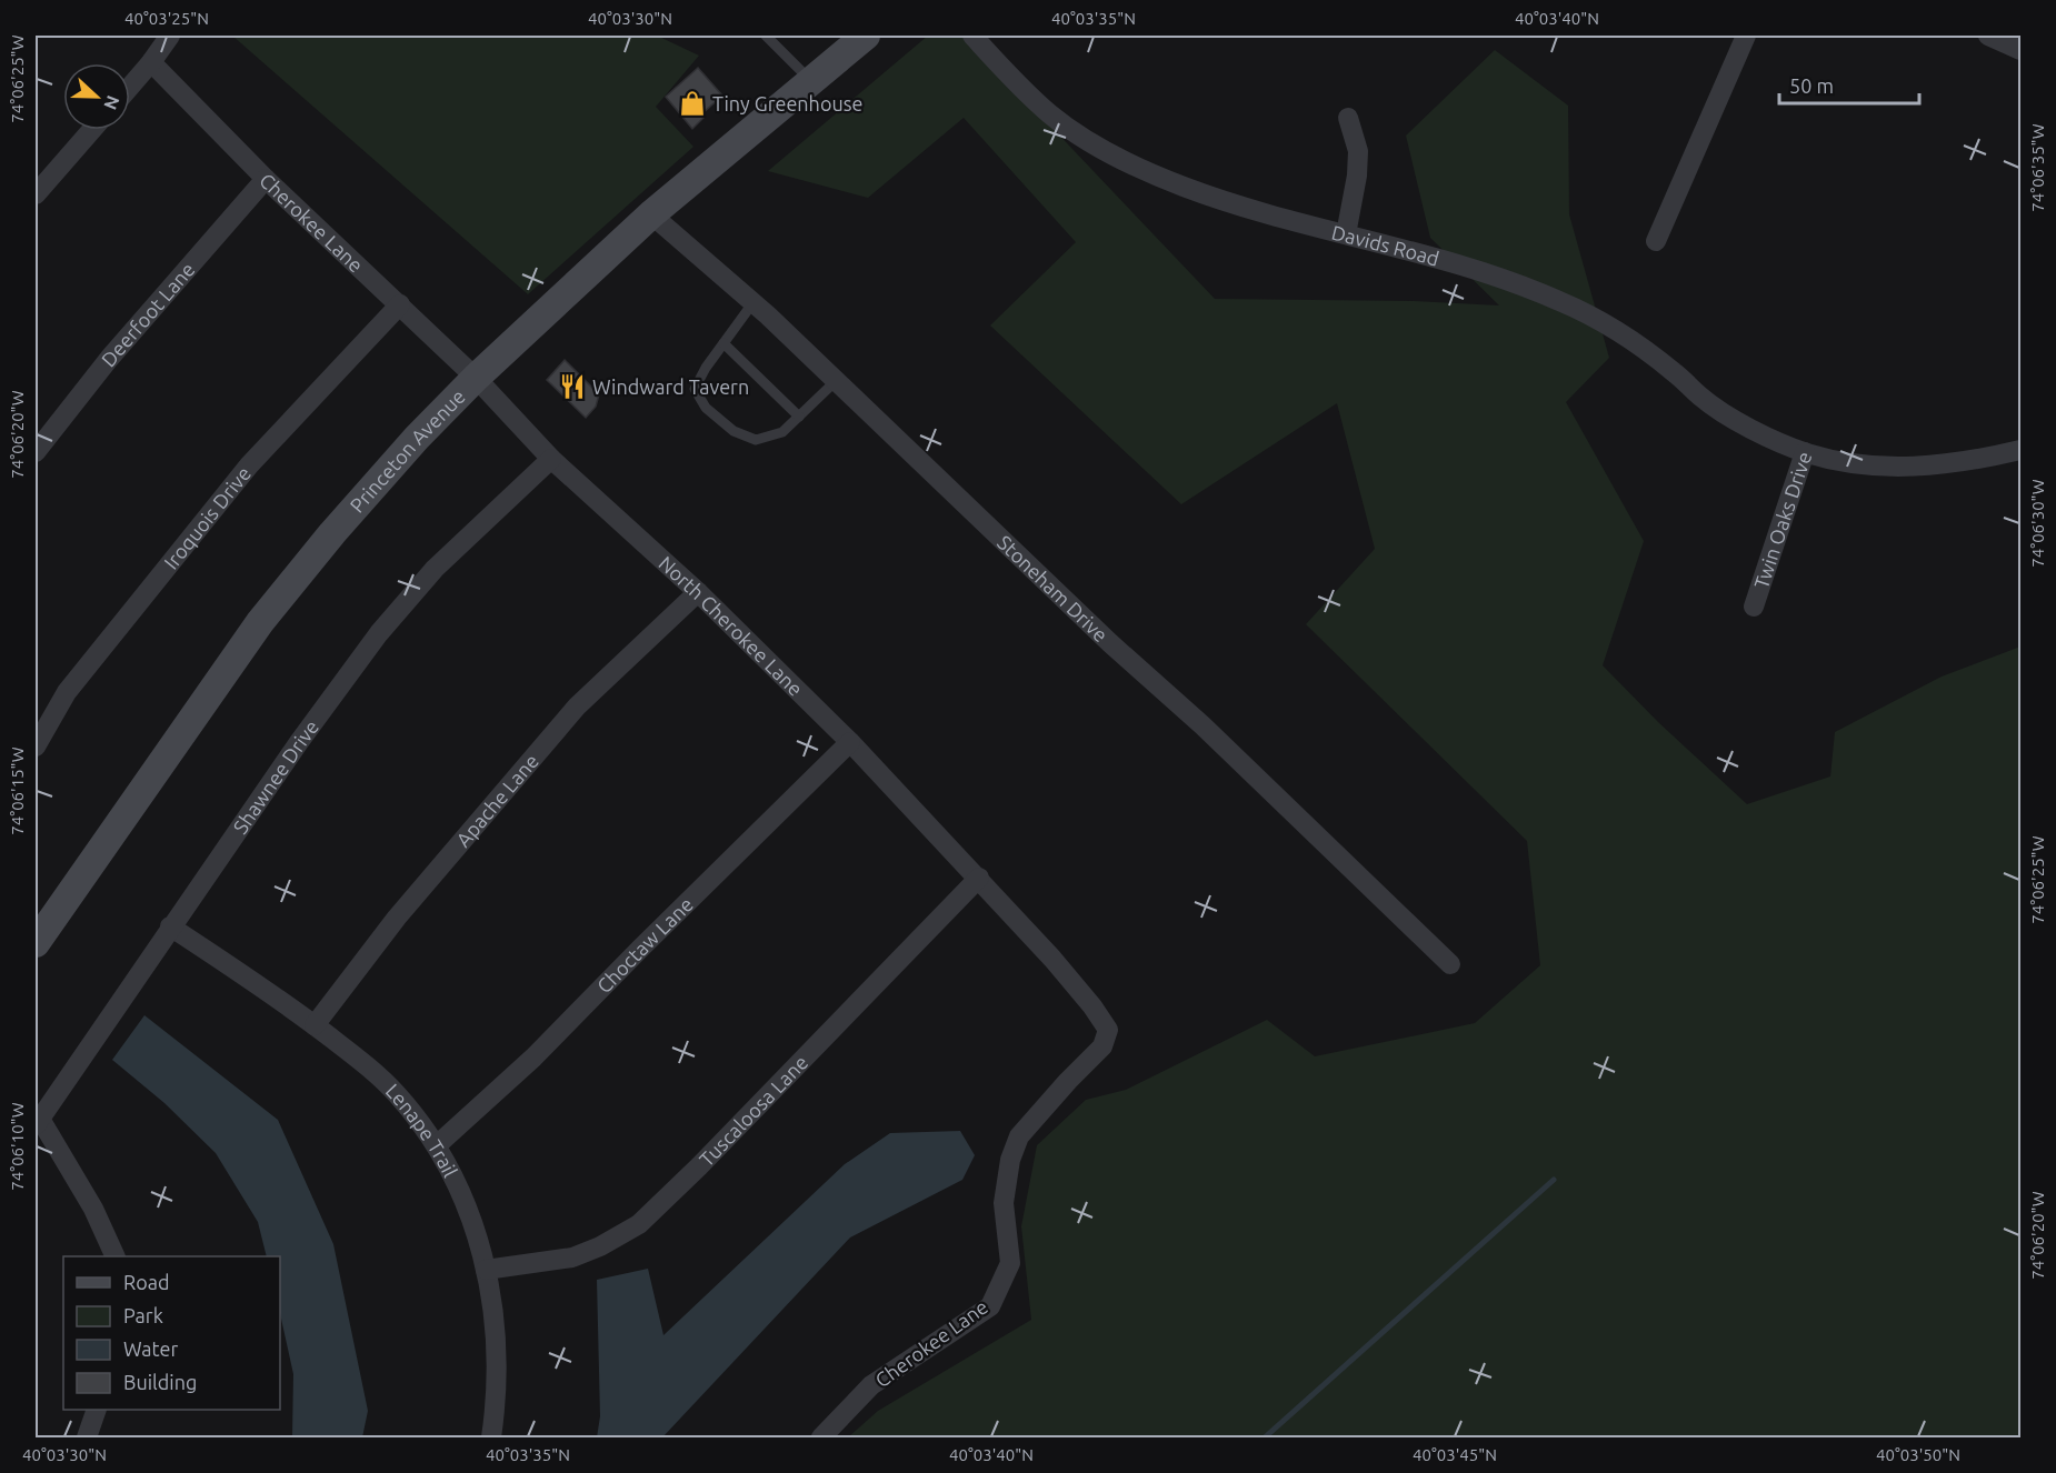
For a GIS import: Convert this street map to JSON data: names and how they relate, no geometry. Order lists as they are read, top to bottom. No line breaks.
{"streets":{"main road":["Princeton Avenue"],"street":["Cherokee Lane","Davids Road","Deerfoot Lane","Iroquois Drive","Twin Oaks Drive","Stoneham Drive","North Cherokee Lane","Shawnee Drive","Apache Lane","Choctaw Lane","Tuscaloosa Lane","Lenape Trail"]},"crossings":[["Cherokee Lane","Deerfoot Lane"],["Cherokee Lane","Princeton Avenue"],["Cherokee Lane","Iroquois Drive"],["Cherokee Lane","North Cherokee Lane"],["Cherokee Lane","Tuscaloosa Lane"],["Davids Road","Twin Oaks Drive"],["Princeton Avenue","Stoneham Drive"],["Princeton Avenue","North Cherokee Lane"],["North Cherokee Lane","Shawnee Drive"],["North Cherokee Lane","Apache Lane"],["North Cherokee Lane","Choctaw Lane"],["North Cherokee Lane","Tuscaloosa Lane"],["Shawnee Drive","Lenape Trail"],["Apache Lane","Lenape Trail"],["Choctaw Lane","Lenape Trail"],["Tuscaloosa Lane","Lenape Trail"]],"places":{"shop":["Tiny Greenhouse"],"restaurant":["Windward Tavern"]},"legend":["Road","Park","Water","Building"],"scale_bar":"50 m","north":"right","coordinates":["40°03'25\"N","40°03'30\"N","40°03'35\"N","40°03'40\"N","74°06'25\"W","74°06'35\"W","74°06'20\"W","74°06'30\"W","74°06'15\"W","74°06'10\"W","40°03'45\"N","40°03'50\"N"]}
